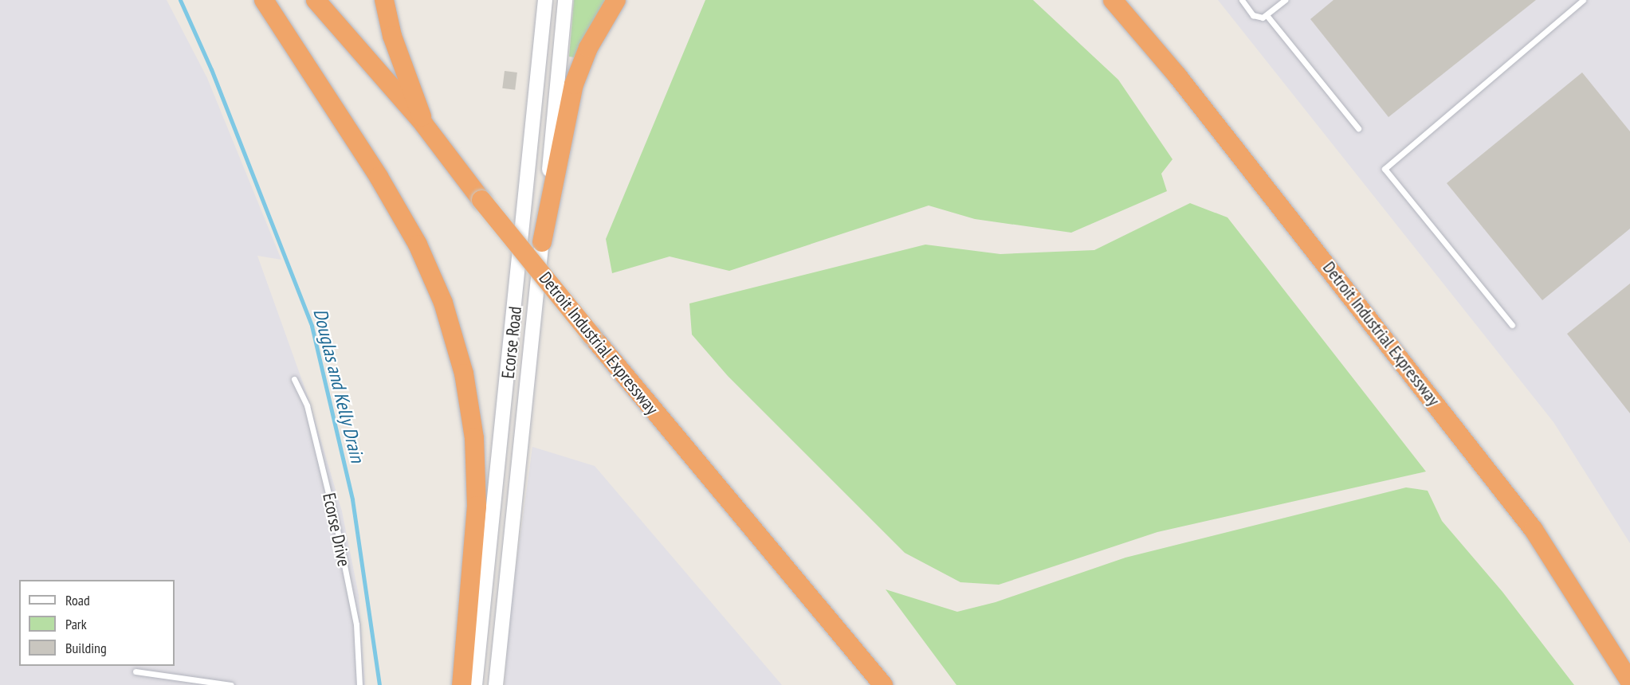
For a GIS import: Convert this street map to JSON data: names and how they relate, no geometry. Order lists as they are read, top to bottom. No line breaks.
{"streets":{"highway":["Detroit Industrial Expressway"],"main road":["Ecorse Road"],"lane":["Ecorse Drive"]},"water":["Douglas and Kelly Drain"],"legend":["Road","Park","Building"]}
